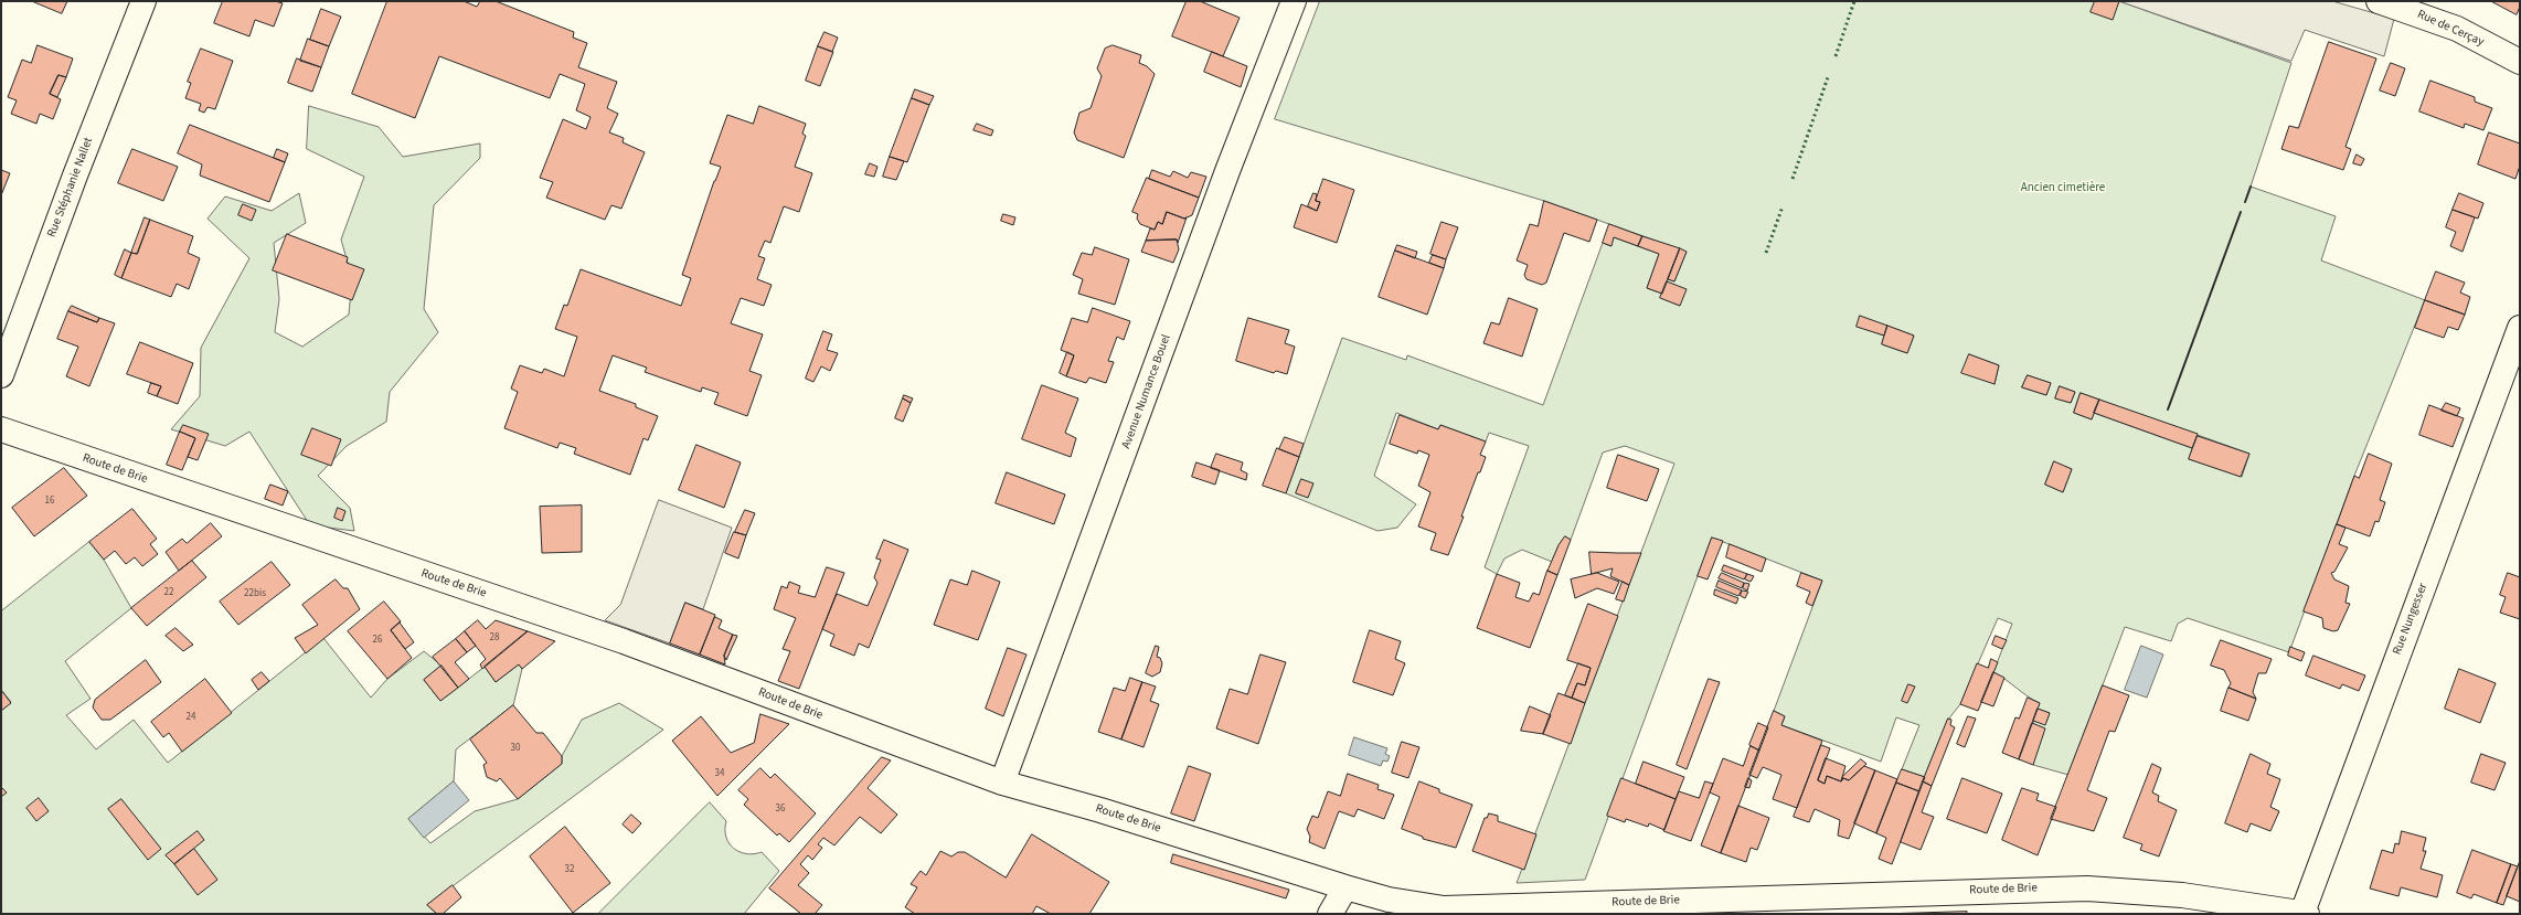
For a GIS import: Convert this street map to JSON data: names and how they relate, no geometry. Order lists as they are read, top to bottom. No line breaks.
{"streets":{"street":["Rue de Cerçay","Rue Stéphanie Nallet","Avenue Numance Bouel","Route de Brie","Rue Nungesser"]},"crossings":[["Avenue Numance Bouel","Route de Brie"],["Route de Brie","Rue Nungesser"]],"parks":["Ancien cimetière"],"house_numbers":["16","22","22bis","28","26","24","30","34","36","32"]}
